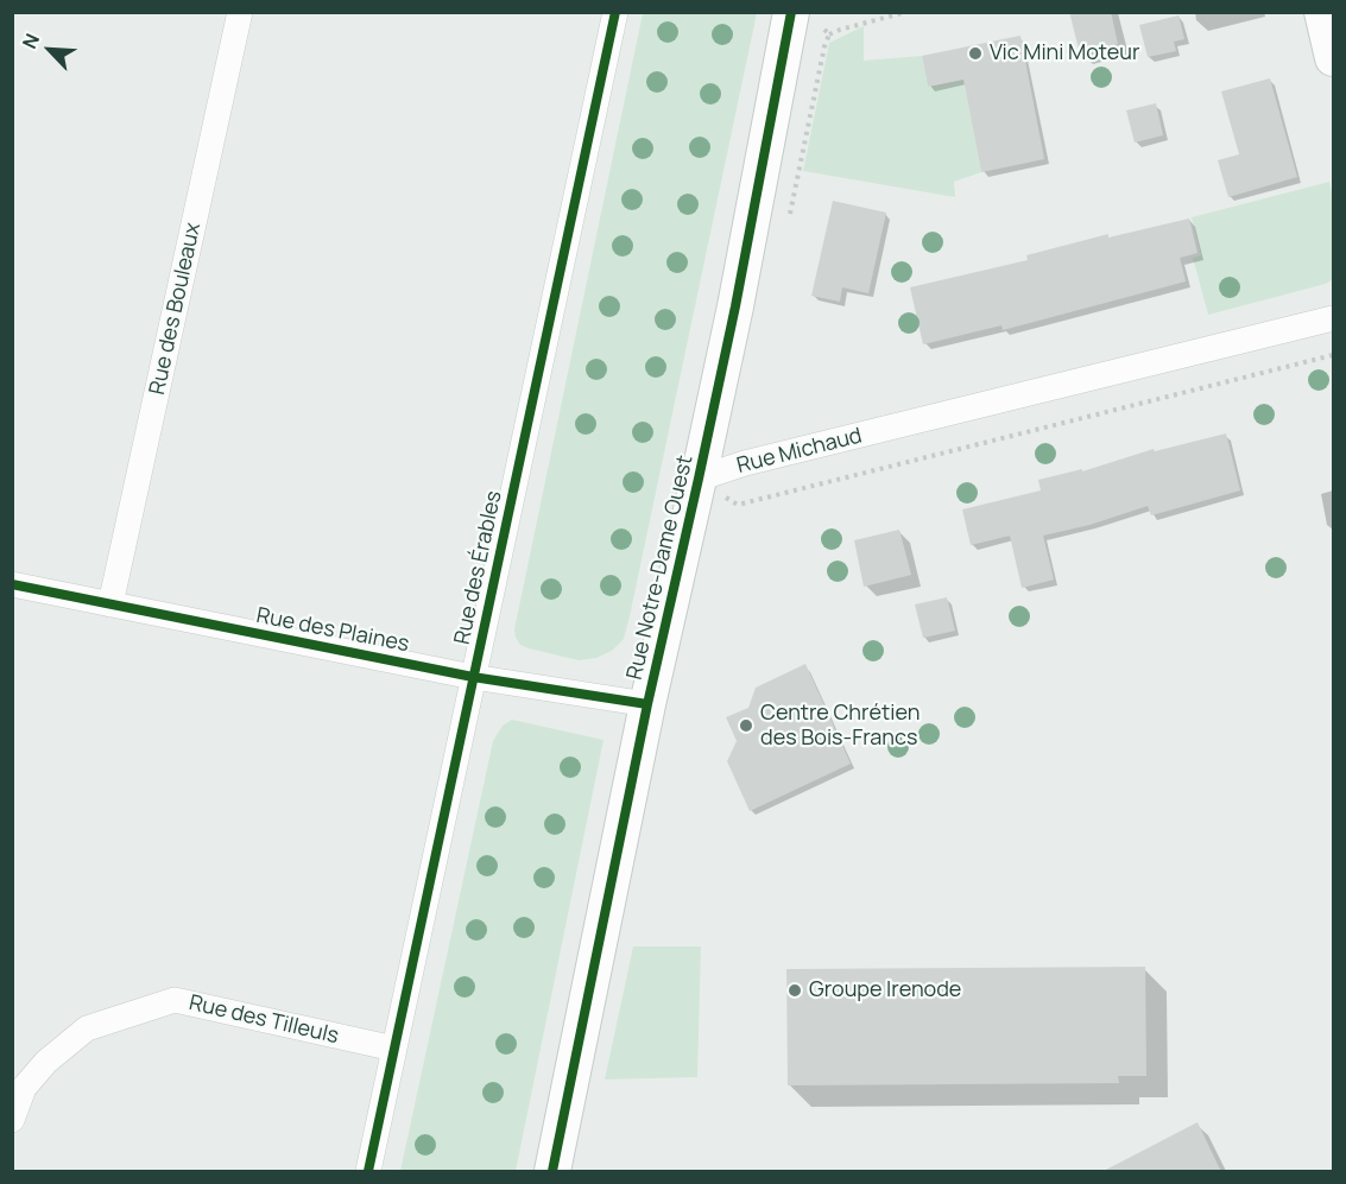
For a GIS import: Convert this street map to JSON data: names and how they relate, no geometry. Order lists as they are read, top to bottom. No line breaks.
{"streets":{"street":["Rue des Bouleaux","Rue Michaud","Rue des Érables","Rue Notre-Dame Ouest","Rue des Plaines","Rue des Tilleuls"]},"crossings":[["Rue des Bouleaux","Rue des Plaines"],["Rue Michaud","Rue Notre-Dame Ouest"],["Rue des Érables","Rue des Plaines"],["Rue des Érables","Rue des Tilleuls"],["Rue Notre-Dame Ouest","Rue des Plaines"]],"places":["Vic Mini Moteur","Centre Chrétien des Bois-Francs","Groupe Irenode"],"north":"top left"}
